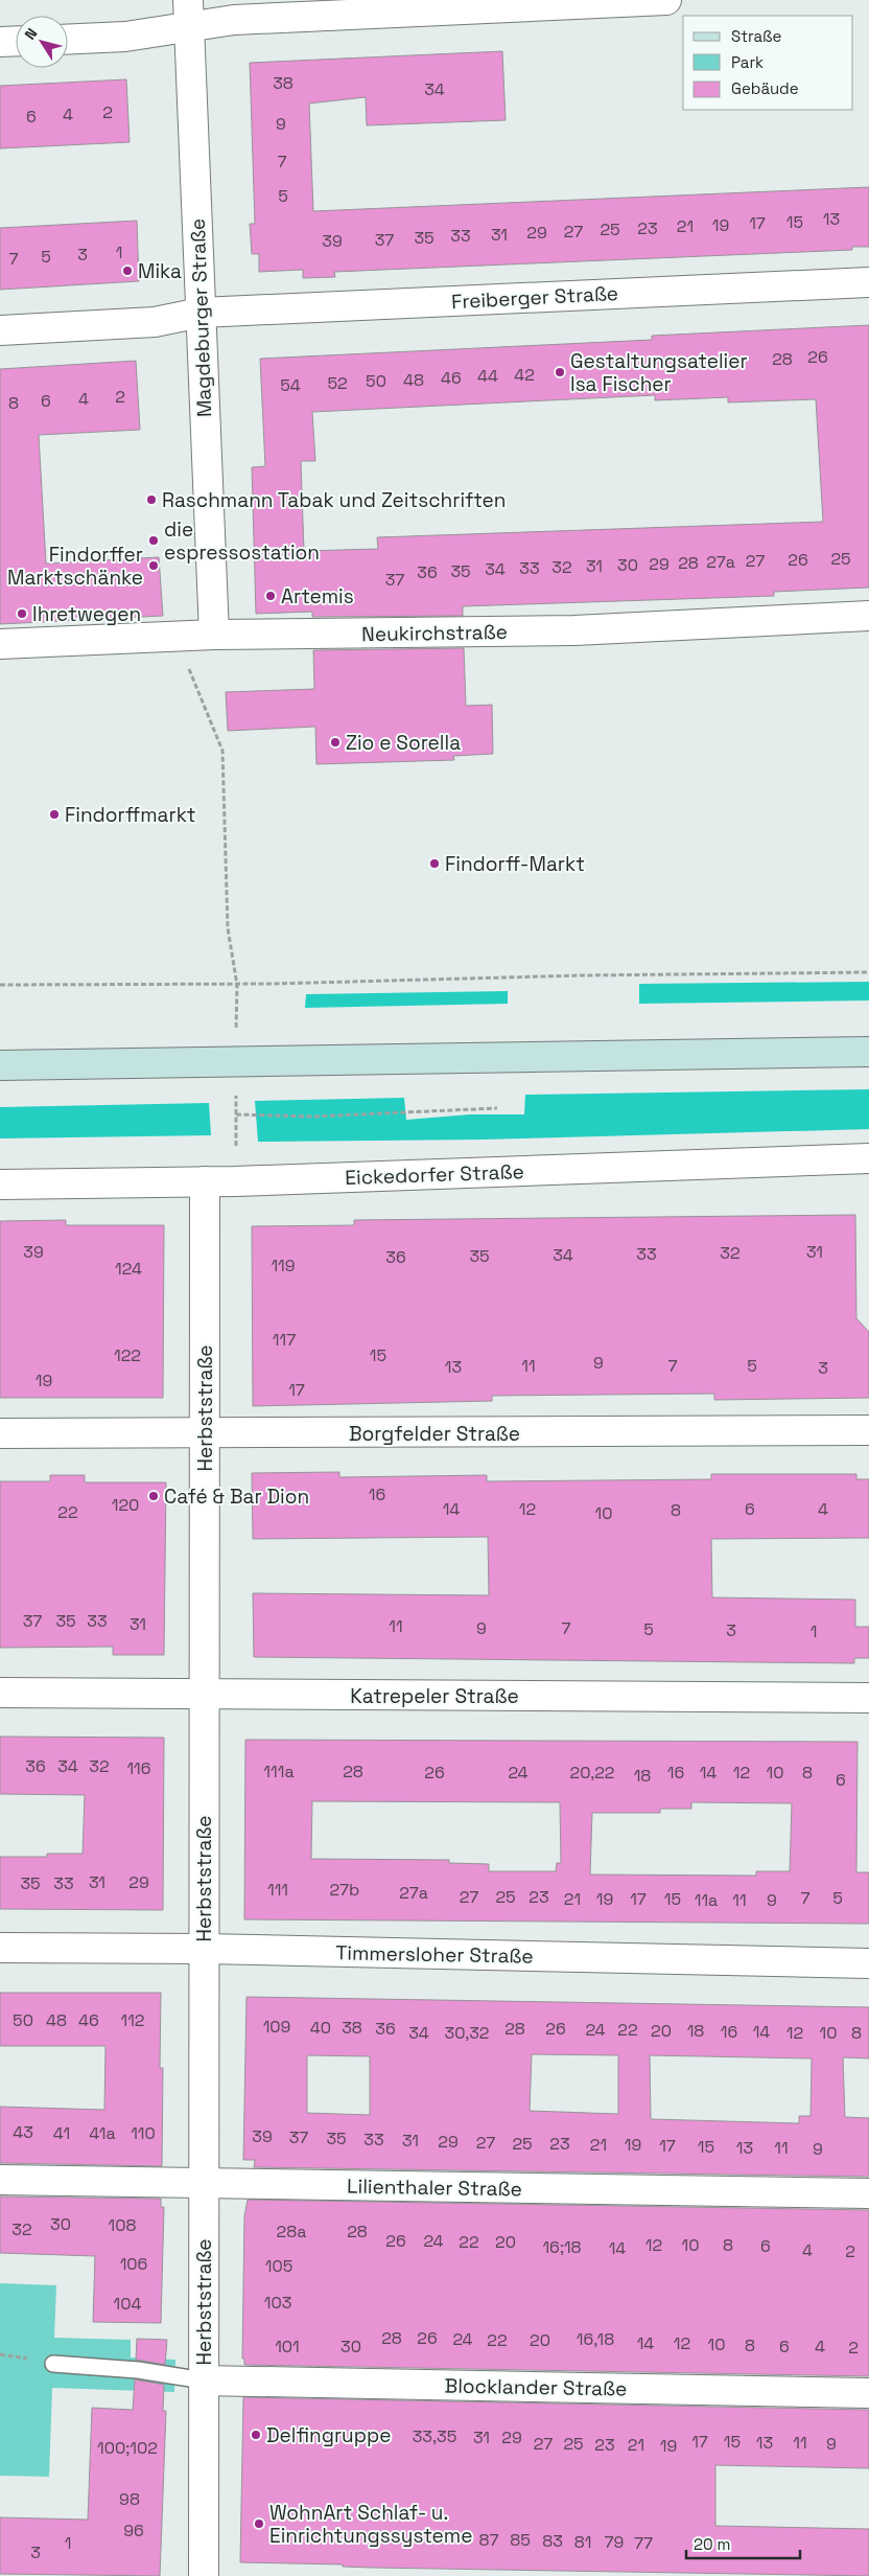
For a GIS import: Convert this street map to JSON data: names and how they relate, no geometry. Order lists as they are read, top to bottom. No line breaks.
{"streets":{"street":["Freiberger Straße","Magdeburger Straße","Neukirchstraße","Eickedorfer Straße","Herbststraße","Borgfelder Straße","Katrepeler Straße","Timmersloher Straße","Lilienthaler Straße","Blocklander Straße"]},"crossings":[["Freiberger Straße","Magdeburger Straße"],["Magdeburger Straße","Neukirchstraße"],["Eickedorfer Straße","Herbststraße"],["Herbststraße","Borgfelder Straße"],["Herbststraße","Katrepeler Straße"],["Herbststraße","Timmersloher Straße"],["Herbststraße","Lilienthaler Straße"],["Herbststraße","Blocklander Straße"]],"places":["Mika","Gestaltungsatelier Isa Fischer","Raschmann Tabak und Zeitschriften","die espressostation","Findorffer Marktschänke","Artemis","Ihretwegen","Zio e Sorella","Findorffmarkt","Findorff-Markt","Café & Bar Dion","Delfingruppe","WohnArt Schlaf- u. Einrichtungssysteme"],"house_numbers":["38","34","2","4","6","9","7","5","13","15","17","19","21","23","25","27","29","31","33","35","37","39","1","3","5","7","26","28","42","44","46","48","50","52","54","2","4","6","8","25","26","27","27a","28","29","30","31","32","33","34","35","36","37","39","31","32","33","34","35","36","119","124","117","122","15","9","11","7","5","13","3","19","17","16","120","14","12","6","4","8","22","10","37","35","33","31","11","9","7","5","3","1","36","34","32","116","111a","28","26","24","20,22","16","14","12","10","8","18","6","31","29","35","33","111","27b","27a","27","25","23","7","5","21","19","17","15","11a","11","9","50","48","46","112","109","40","38","36","28","26","24","22","20","18","16","14","34","30,32","12","10","8","43","41","41a","110","39","37","35","33","31","29","27","25","23","21","19","17","15","13","11","9","30","108","32","28a","28","26","24","22","20","12","10","8","6","16;18","14","4","2","106","105","103","104","28","26","24","16,18","22","20","14","12","10","8","101","30","6","4","2","33,35","31","29","17","15","13","11","27","25","9","23","21","19","100;102","98","96","87","85","83","81","79","1","77","3"],"legend":["Straße","Park","Gebäude"],"scale_bar":"20 m","north":"top left"}
